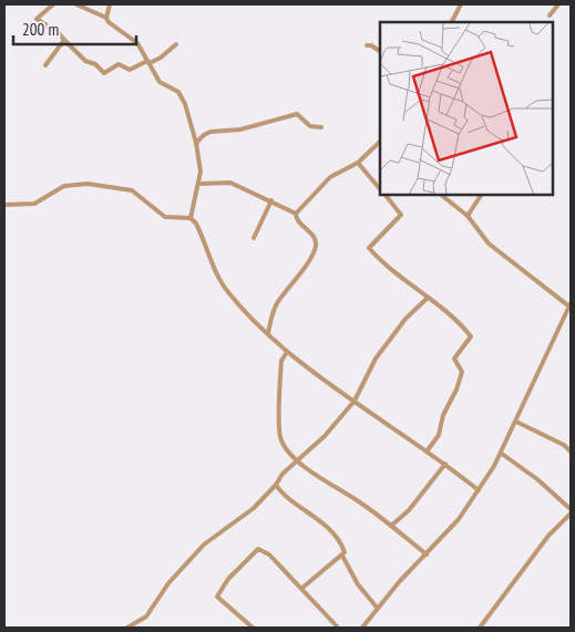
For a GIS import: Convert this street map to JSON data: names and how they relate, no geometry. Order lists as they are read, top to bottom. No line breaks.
{"scale_bar":"200 m"}
